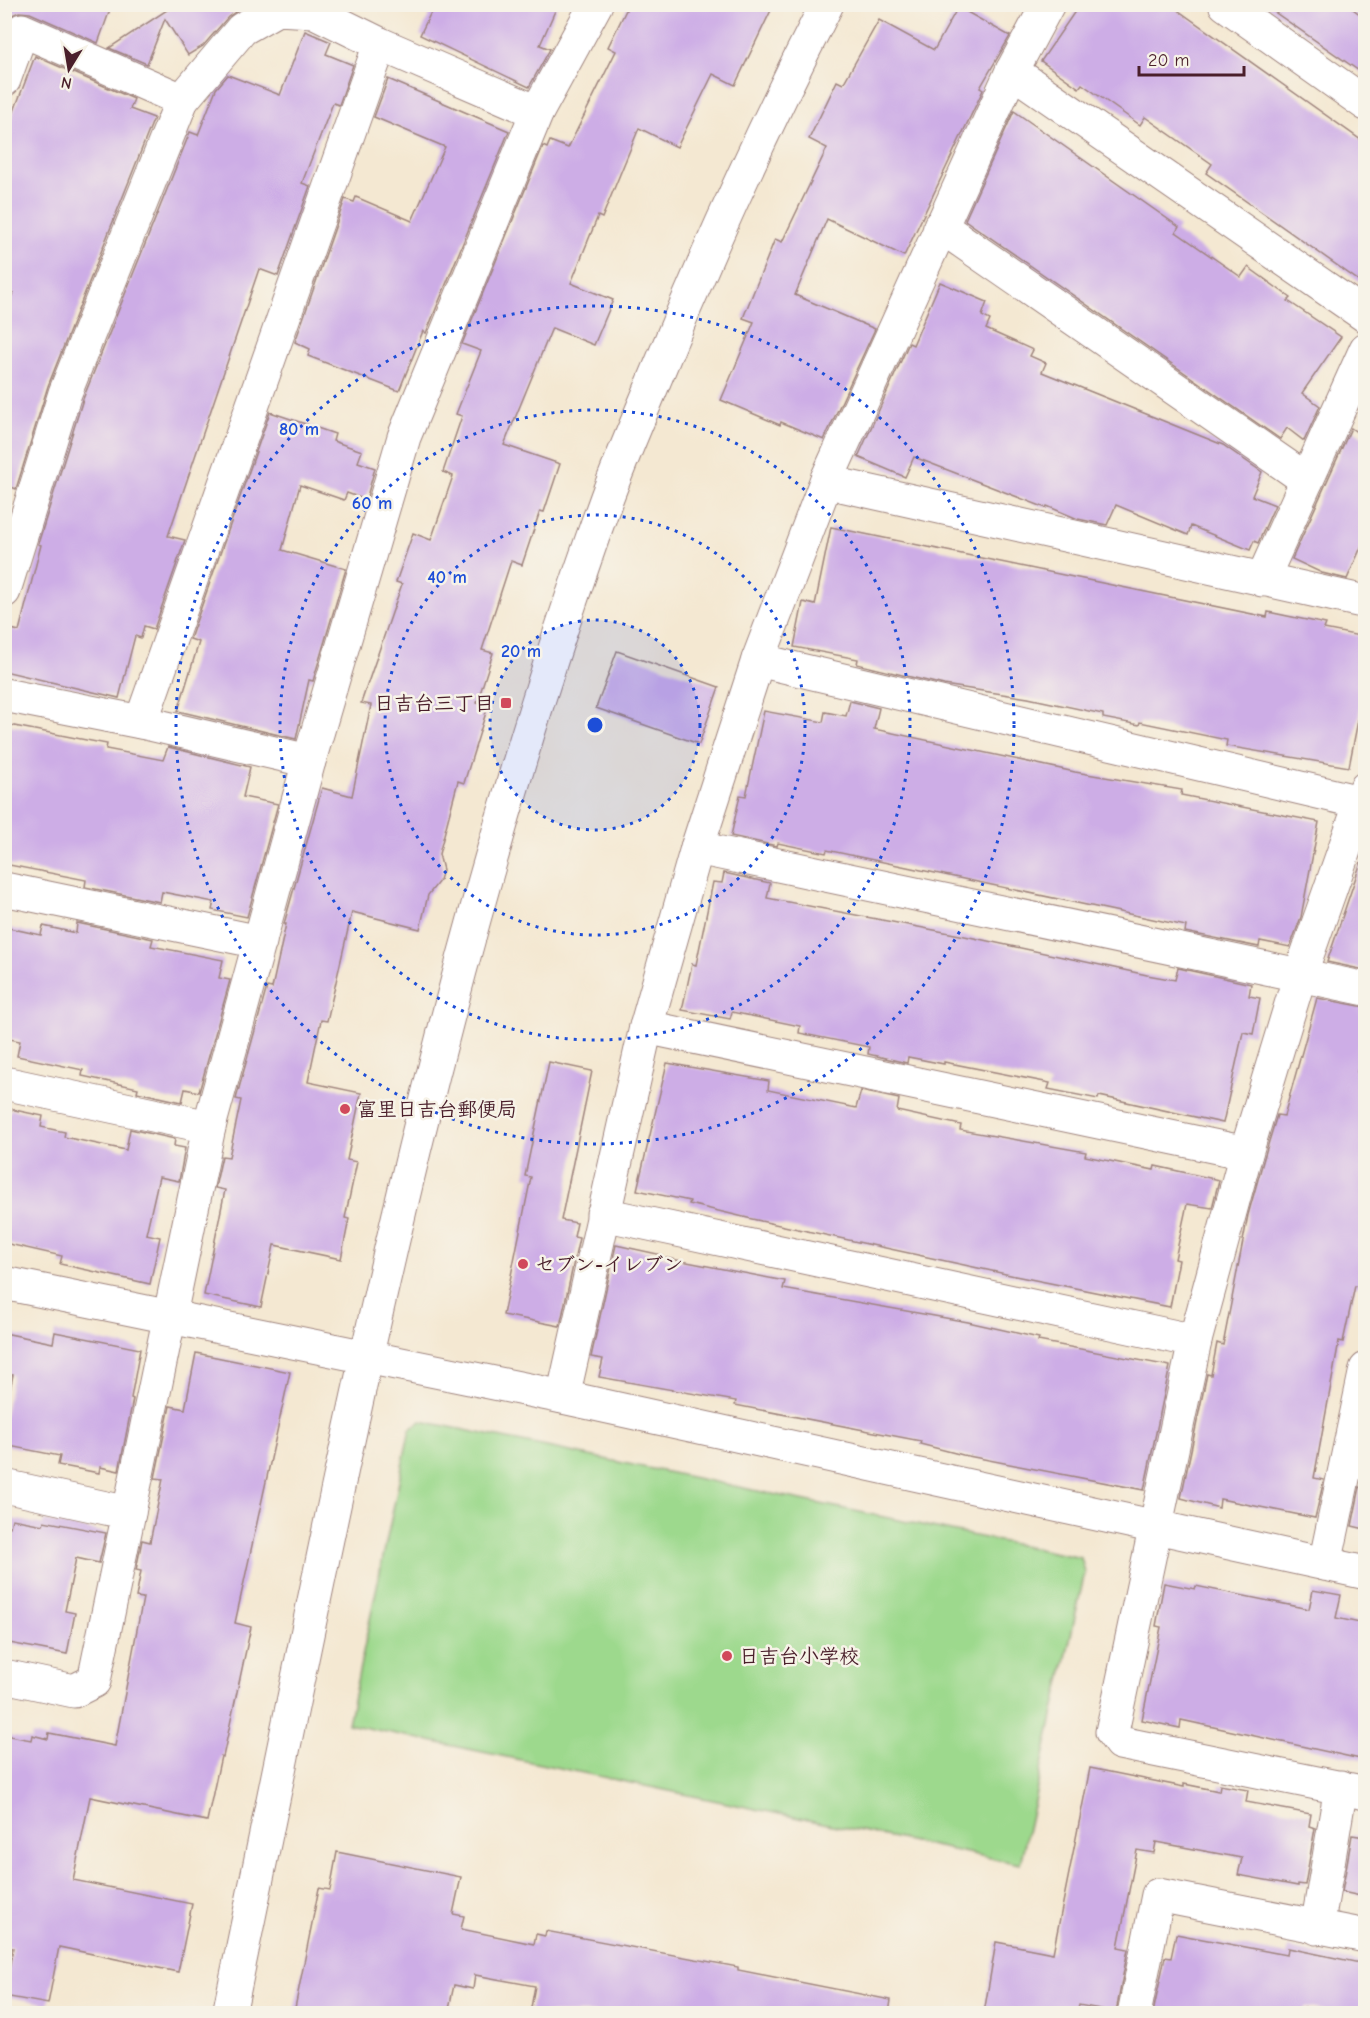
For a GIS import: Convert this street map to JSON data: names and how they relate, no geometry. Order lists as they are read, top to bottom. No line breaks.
{"places":{"transit":["日吉台三丁目"],"other":["富里日吉台郵便局","セブン-イレブン","日吉台小学校"]},"scale_bar":"20 m","north":"bottom","rings":["80 m","60 m","40 m","20 m"]}
